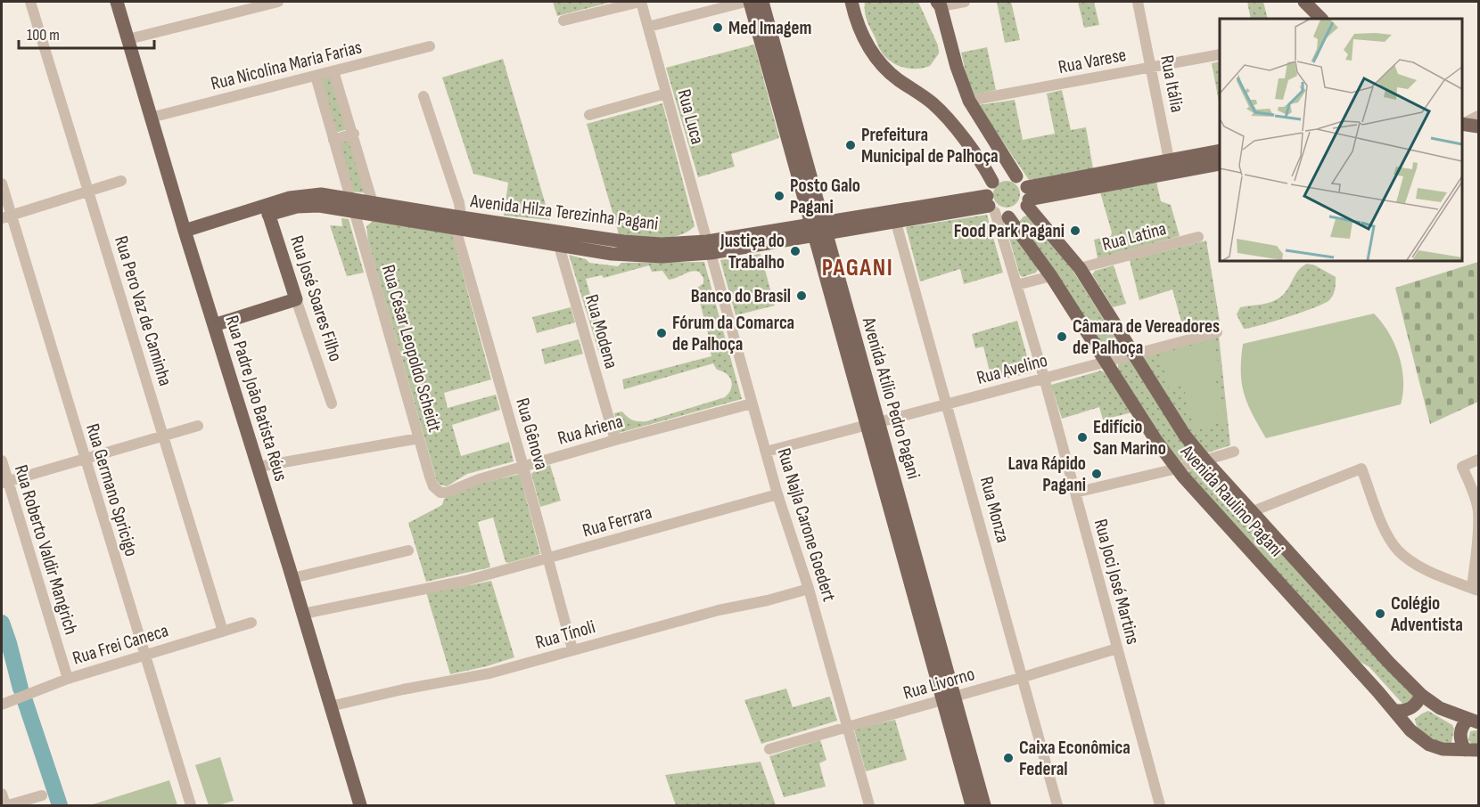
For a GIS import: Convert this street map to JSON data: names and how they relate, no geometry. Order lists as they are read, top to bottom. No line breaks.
{"streets":{"main road":["Avenida Hilza Terezinha Pagani","Rua José Soares Filho","Rua Padre João Batista Réus","Avenida Atílio Pedro Pagani","Avenida Raulino Pagani"],"street":["Rua Varese","Rua Nicolina Maria Farias","Rua Itália","Rua Luca","Rua Latina","Rua Pero Vaz de Caminha","Rua Modena","Rua César Leopoldo Scheidt","Rua Avelino","Rua Ariena","Rua Gênova","Rua Germano Spricigo","Rua Monza","Rua Ferrara","Rua Najla Carone Goedert","Rua Roberto Valdir Mangrich","Rua Joci José Martins","Rua Tínoli","Rua Frei Caneca","Rua Livorno"]},"crossings":[["Rua Varese","Rua Itália"],["Rua Nicolina Maria Farias","Rua César Leopoldo Scheidt"],["Rua Nicolina Maria Farias","Rua Padre João Batista Réus"],["Rua Luca","Avenida Hilza Terezinha Pagani"],["Rua Luca","Rua Najla Carone Goedert"],["Avenida Hilza Terezinha Pagani","Rua José Soares Filho"],["Avenida Hilza Terezinha Pagani","Rua Modena"],["Avenida Hilza Terezinha Pagani","Rua César Leopoldo Scheidt"],["Avenida Hilza Terezinha Pagani","Rua Padre João Batista Réus"],["Avenida Hilza Terezinha Pagani","Avenida Atílio Pedro Pagani"],["Avenida Hilza Terezinha Pagani","Rua Gênova"],["Avenida Hilza Terezinha Pagani","Avenida Raulino Pagani"],["Avenida Hilza Terezinha Pagani","Rua Monza"],["Avenida Hilza Terezinha Pagani","Rua Najla Carone Goedert"],["Avenida Hilza Terezinha Pagani","Rua Joci José Martins"],["Rua Latina","Avenida Raulino Pagani"],["Rua Pero Vaz de Caminha","Rua Frei Caneca"],["Rua Modena","Rua Ariena"],["Rua César Leopoldo Scheidt","Rua Ariena"],["Rua Avelino","Avenida Atílio Pedro Pagani"],["Rua Avelino","Avenida Raulino Pagani"],["Rua Avelino","Rua Monza"],["Rua Avelino","Rua Najla Carone Goedert"],["Rua Avelino","Rua Joci José Martins"],["Rua Padre João Batista Réus","Rua Ferrara"],["Rua Padre João Batista Réus","Rua Tínoli"],["Avenida Atílio Pedro Pagani","Rua Livorno"],["Rua Ariena","Rua Gênova"],["Rua Ariena","Rua Najla Carone Goedert"],["Rua Gênova","Rua Ferrara"],["Rua Gênova","Rua Tínoli"],["Rua Germano Spricigo","Rua Frei Caneca"],["Avenida Raulino Pagani","Rua Joci José Martins"],["Rua Monza","Rua Livorno"],["Rua Ferrara","Rua Najla Carone Goedert"],["Rua Najla Carone Goedert","Rua Tínoli"],["Rua Najla Carone Goedert","Rua Livorno"],["Rua Roberto Valdir Mangrich","Rua Frei Caneca"],["Rua Joci José Martins","Rua Livorno"]],"districts":["PAGANI"],"places":["Med Imagem","Prefeitura Municipal de Palhoça","Posto Galo Pagani","Food Park Pagani","Justiça do Trabalho","Banco do Brasil","Fórum da Comarca de Palhoça","Câmara de Vereadores de Palhoça","Edifício San Marino","Lava Rápido Pagani","Colégio Adventista","Caixa Econômica Federal"],"scale_bar":"100 m"}
